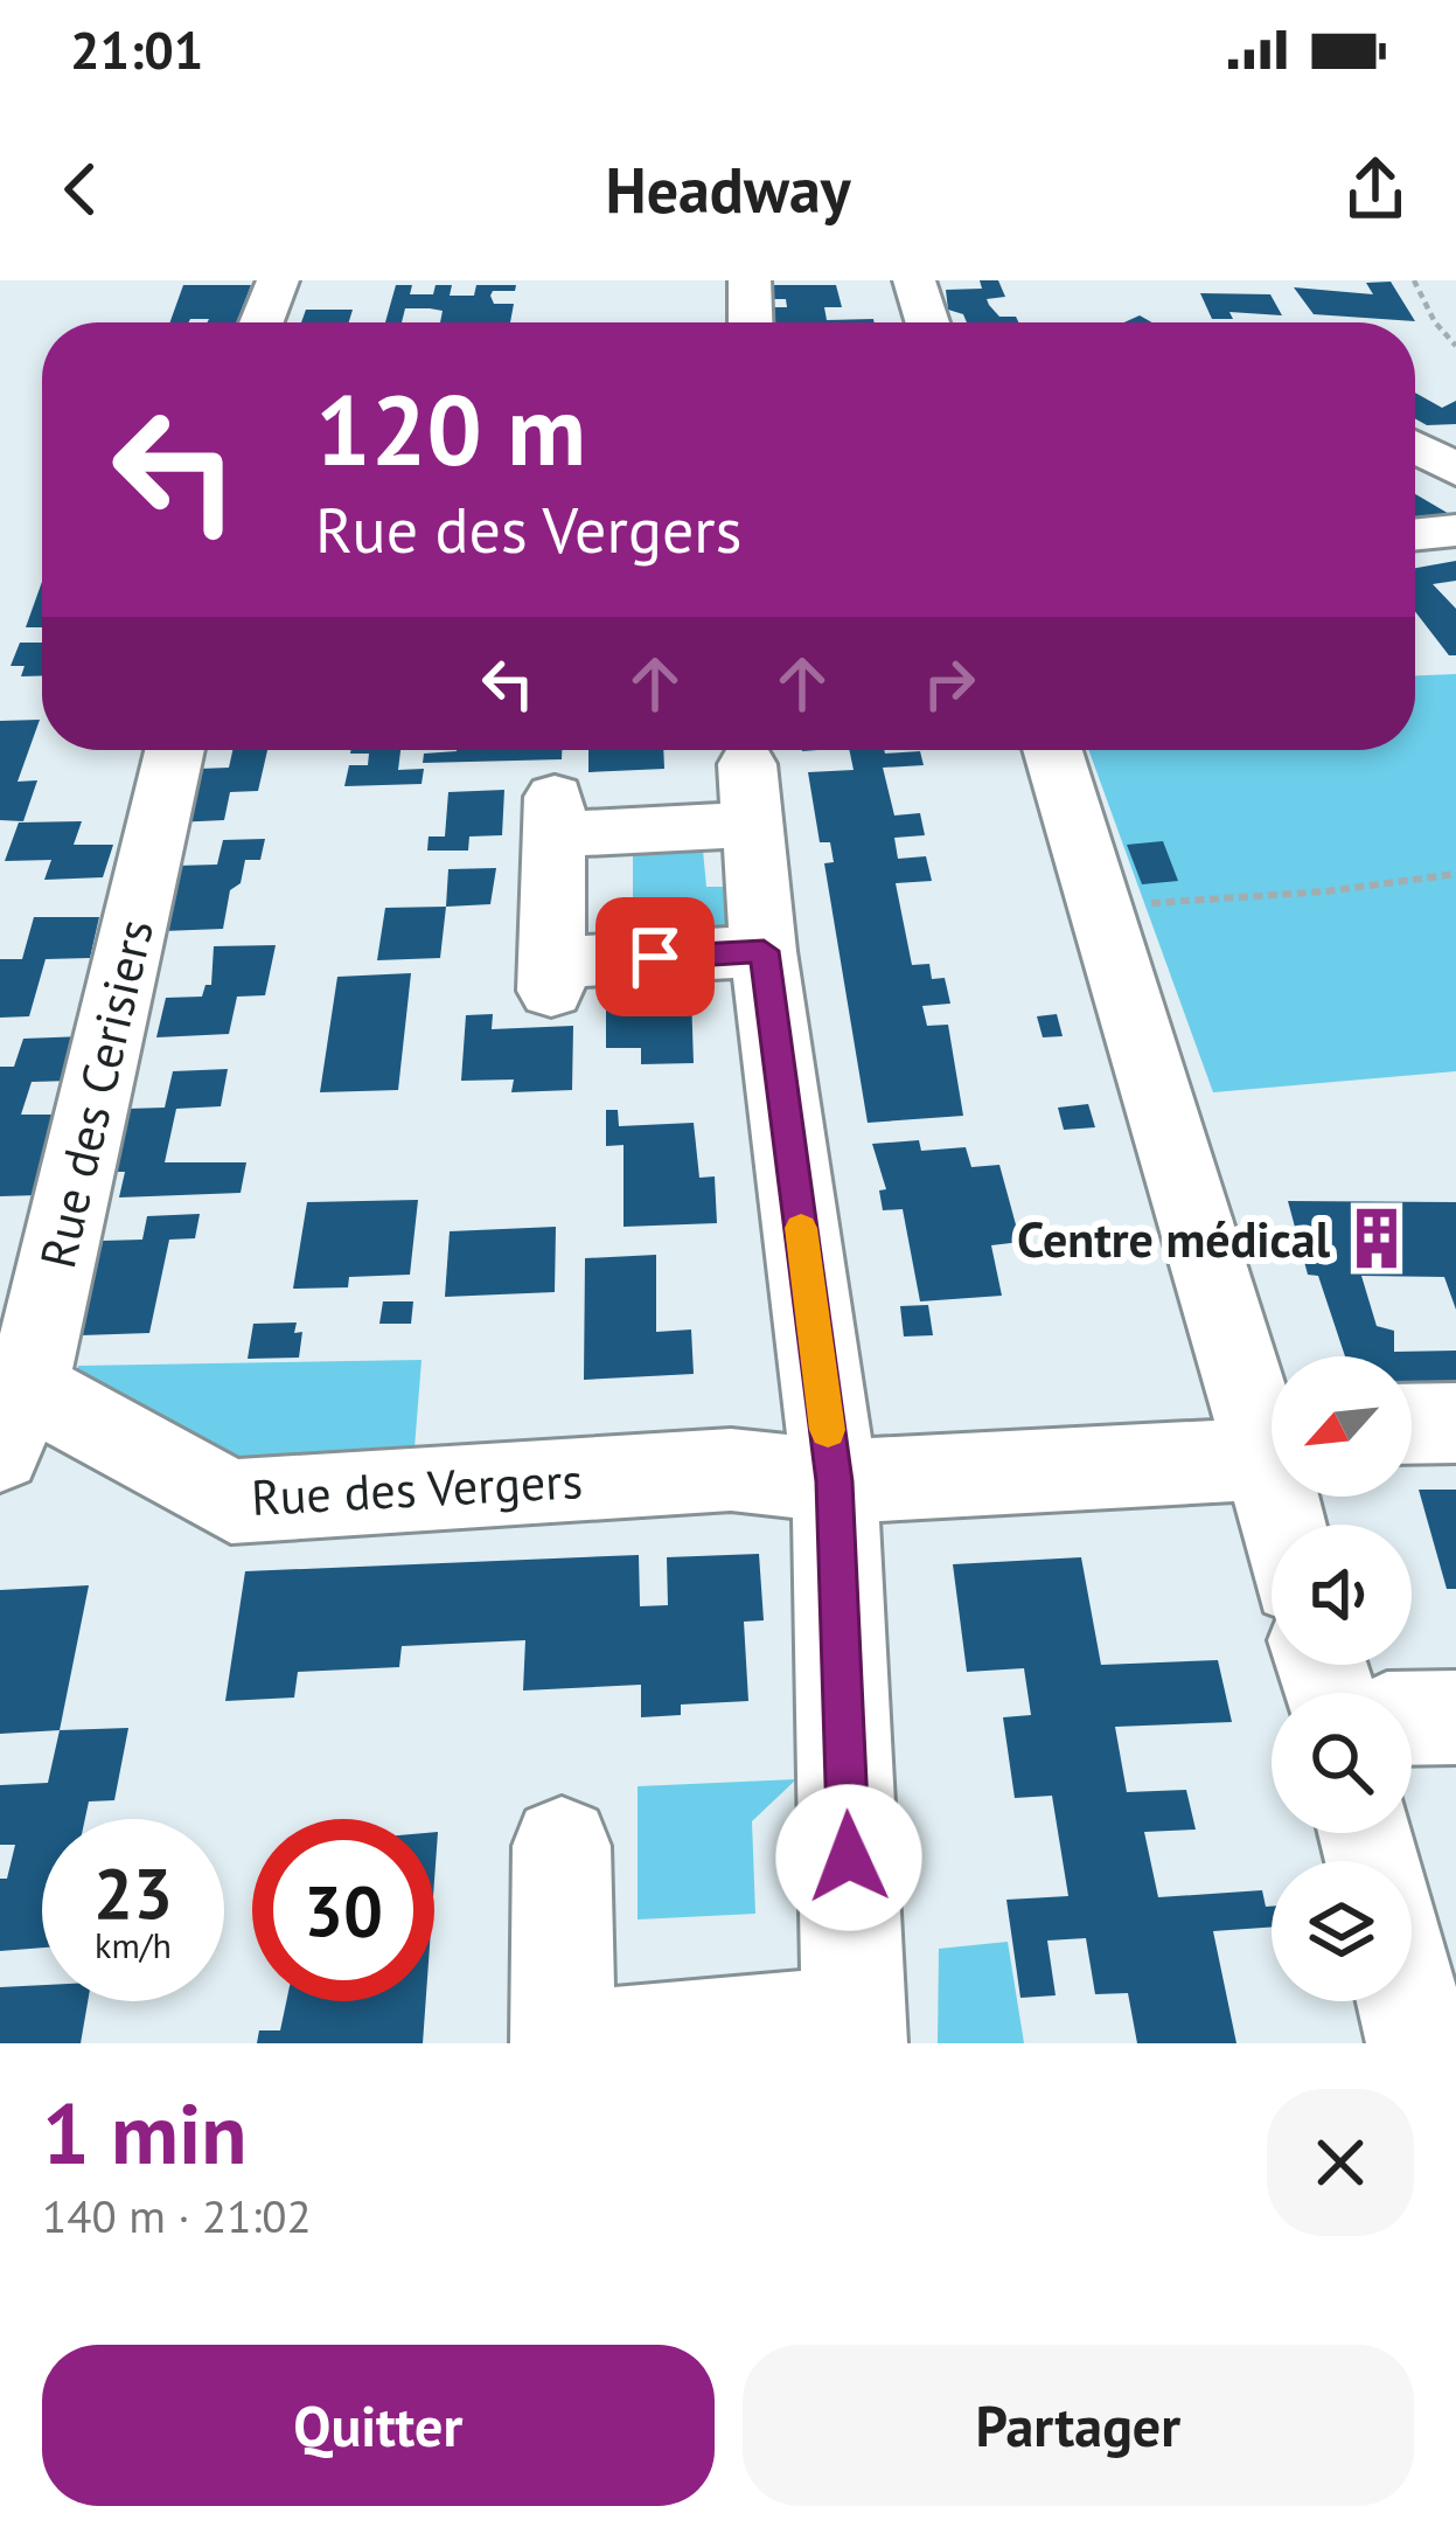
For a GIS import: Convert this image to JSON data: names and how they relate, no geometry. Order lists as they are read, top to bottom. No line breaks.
{"streets":{"street":["Rue des Cerisiers","Rue des Vergers"]},"crossings":[["Rue des Cerisiers","Rue des Vergers"]],"places":{"building":["Centre médical"]},"north":"bottom left","page":{"status":"21:01","header":"Headway","turn":["120 m","Rue des Vergers"],"speed":"23 km/h","limit":"30","heading":["1 min","140 m · 21:02"],"buttons":["Quitter","Partager"]}}
